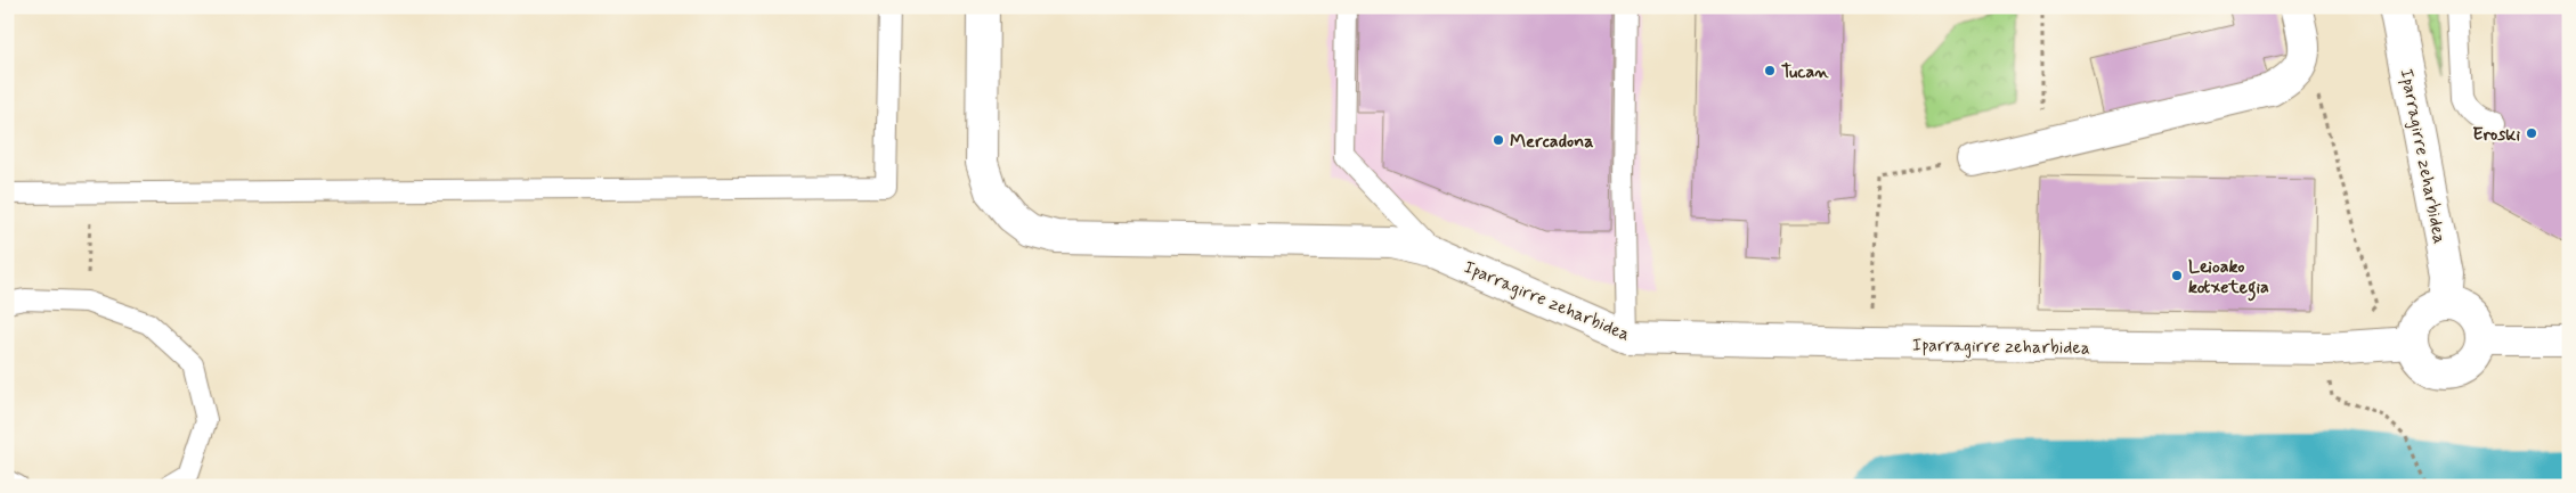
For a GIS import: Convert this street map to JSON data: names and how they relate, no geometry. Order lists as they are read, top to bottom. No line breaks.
{"streets":{"street":["Iparragirre zeharbidea"]},"places":["Tucan","Eroski","Mercadona","Leioako kotxetegia"]}
